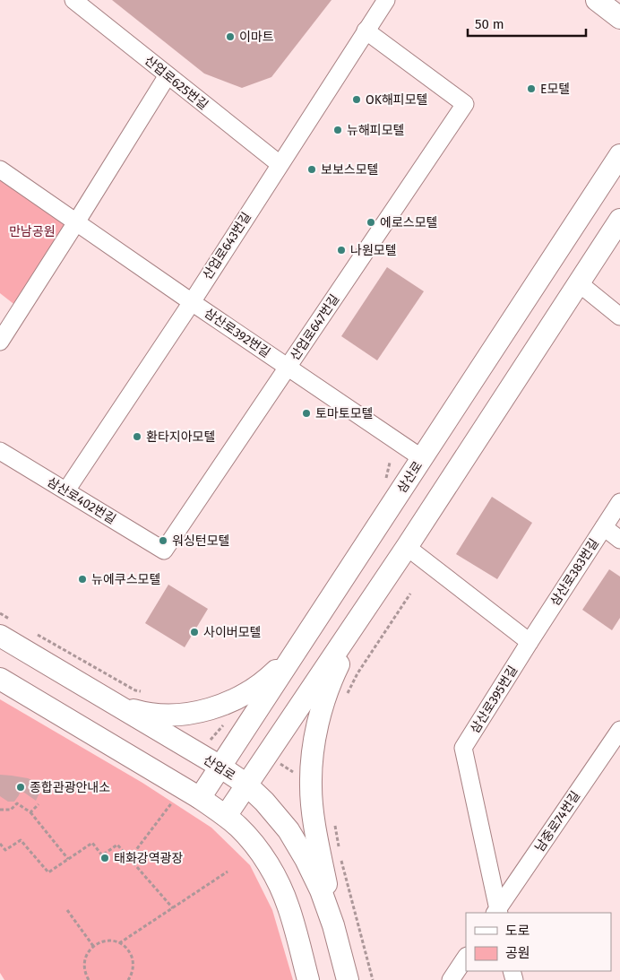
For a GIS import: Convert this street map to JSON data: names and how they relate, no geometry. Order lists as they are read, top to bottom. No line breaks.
{"streets":{"main road":["삼산로","산업로"],"street":["산업로625번길","산업로643번길","산업로647번길","삼산로392번길","삼산로402번길","삼산로383번길","삼산로395번길","남중로74번길"]},"crossings":[["산업로625번길","산업로643번길"],["산업로643번길","산업로647번길"],["산업로643번길","삼산로392번길"],["산업로643번길","삼산로402번길"],["산업로647번길","삼산로392번길"],["산업로647번길","삼산로402번길"],["삼산로392번길","삼산로"],["삼산로","산업로"],["삼산로383번길","삼산로395번길"],["삼산로395번길","남중로74번길"]],"parks":["만남공원"],"places":["이마트","E모텔","OK해피모텔","뉴해피모텔","보보스모텔","에로스모텔","나원모텔","토마토모텔","환타지아모텔","워싱턴모텔","뉴에쿠스모텔","사이버모텔","종합관광안내소","태화강역광장"],"legend":["도로","공원"],"scale_bar":"50 m"}
